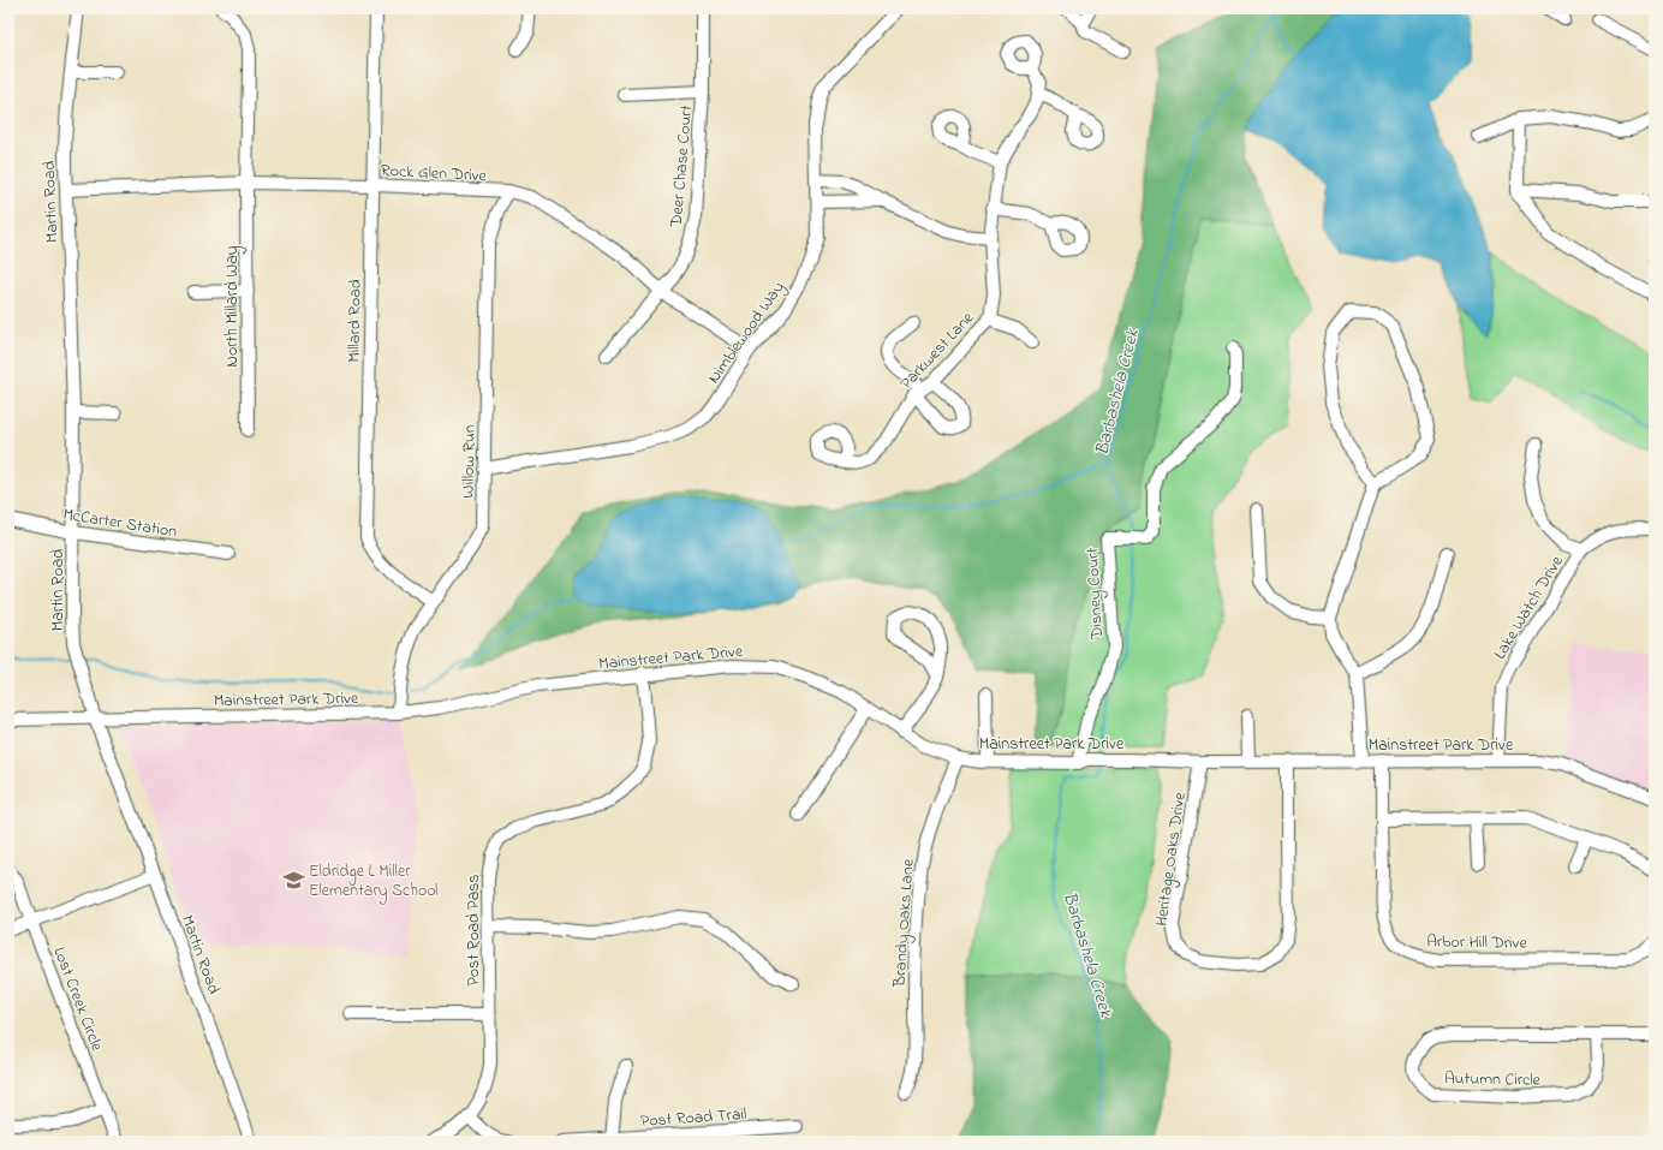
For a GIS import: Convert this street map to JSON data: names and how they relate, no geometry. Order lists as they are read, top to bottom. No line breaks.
{"streets":{"street":["Deer Chase Court","Rock Glen Drive","Martin Road","North Millard Way","Millard Road","Nimblewood Way","Parkwest Lane","Willow Run","McCarter Station","Disney Court","Lake Watch Drive","Mainstreet Park Drive","Heritage Oaks Drive","Brandy Oaks Lane","Post Road Pass","Arbor Hill Drive","Lost Creek Circle","Autumn Circle","Post Road Trail"]},"crossings":[["Deer Chase Court","Rock Glen Drive"],["Rock Glen Drive","Martin Road"],["Rock Glen Drive","North Millard Way"],["Rock Glen Drive","Millard Road"],["Rock Glen Drive","Nimblewood Way"],["Rock Glen Drive","Willow Run"],["Martin Road","McCarter Station"],["Martin Road","Mainstreet Park Drive"],["Millard Road","Willow Run"],["Nimblewood Way","Willow Run"],["Willow Run","Mainstreet Park Drive"],["Disney Court","Mainstreet Park Drive"],["Lake Watch Drive","Mainstreet Park Drive"],["Mainstreet Park Drive","Heritage Oaks Drive"],["Mainstreet Park Drive","Brandy Oaks Lane"],["Mainstreet Park Drive","Post Road Pass"],["Mainstreet Park Drive","Arbor Hill Drive"]],"water":["Barbashela Creek"],"places":{"school or university":["Eldridge L Miller Elementary School"]}}
